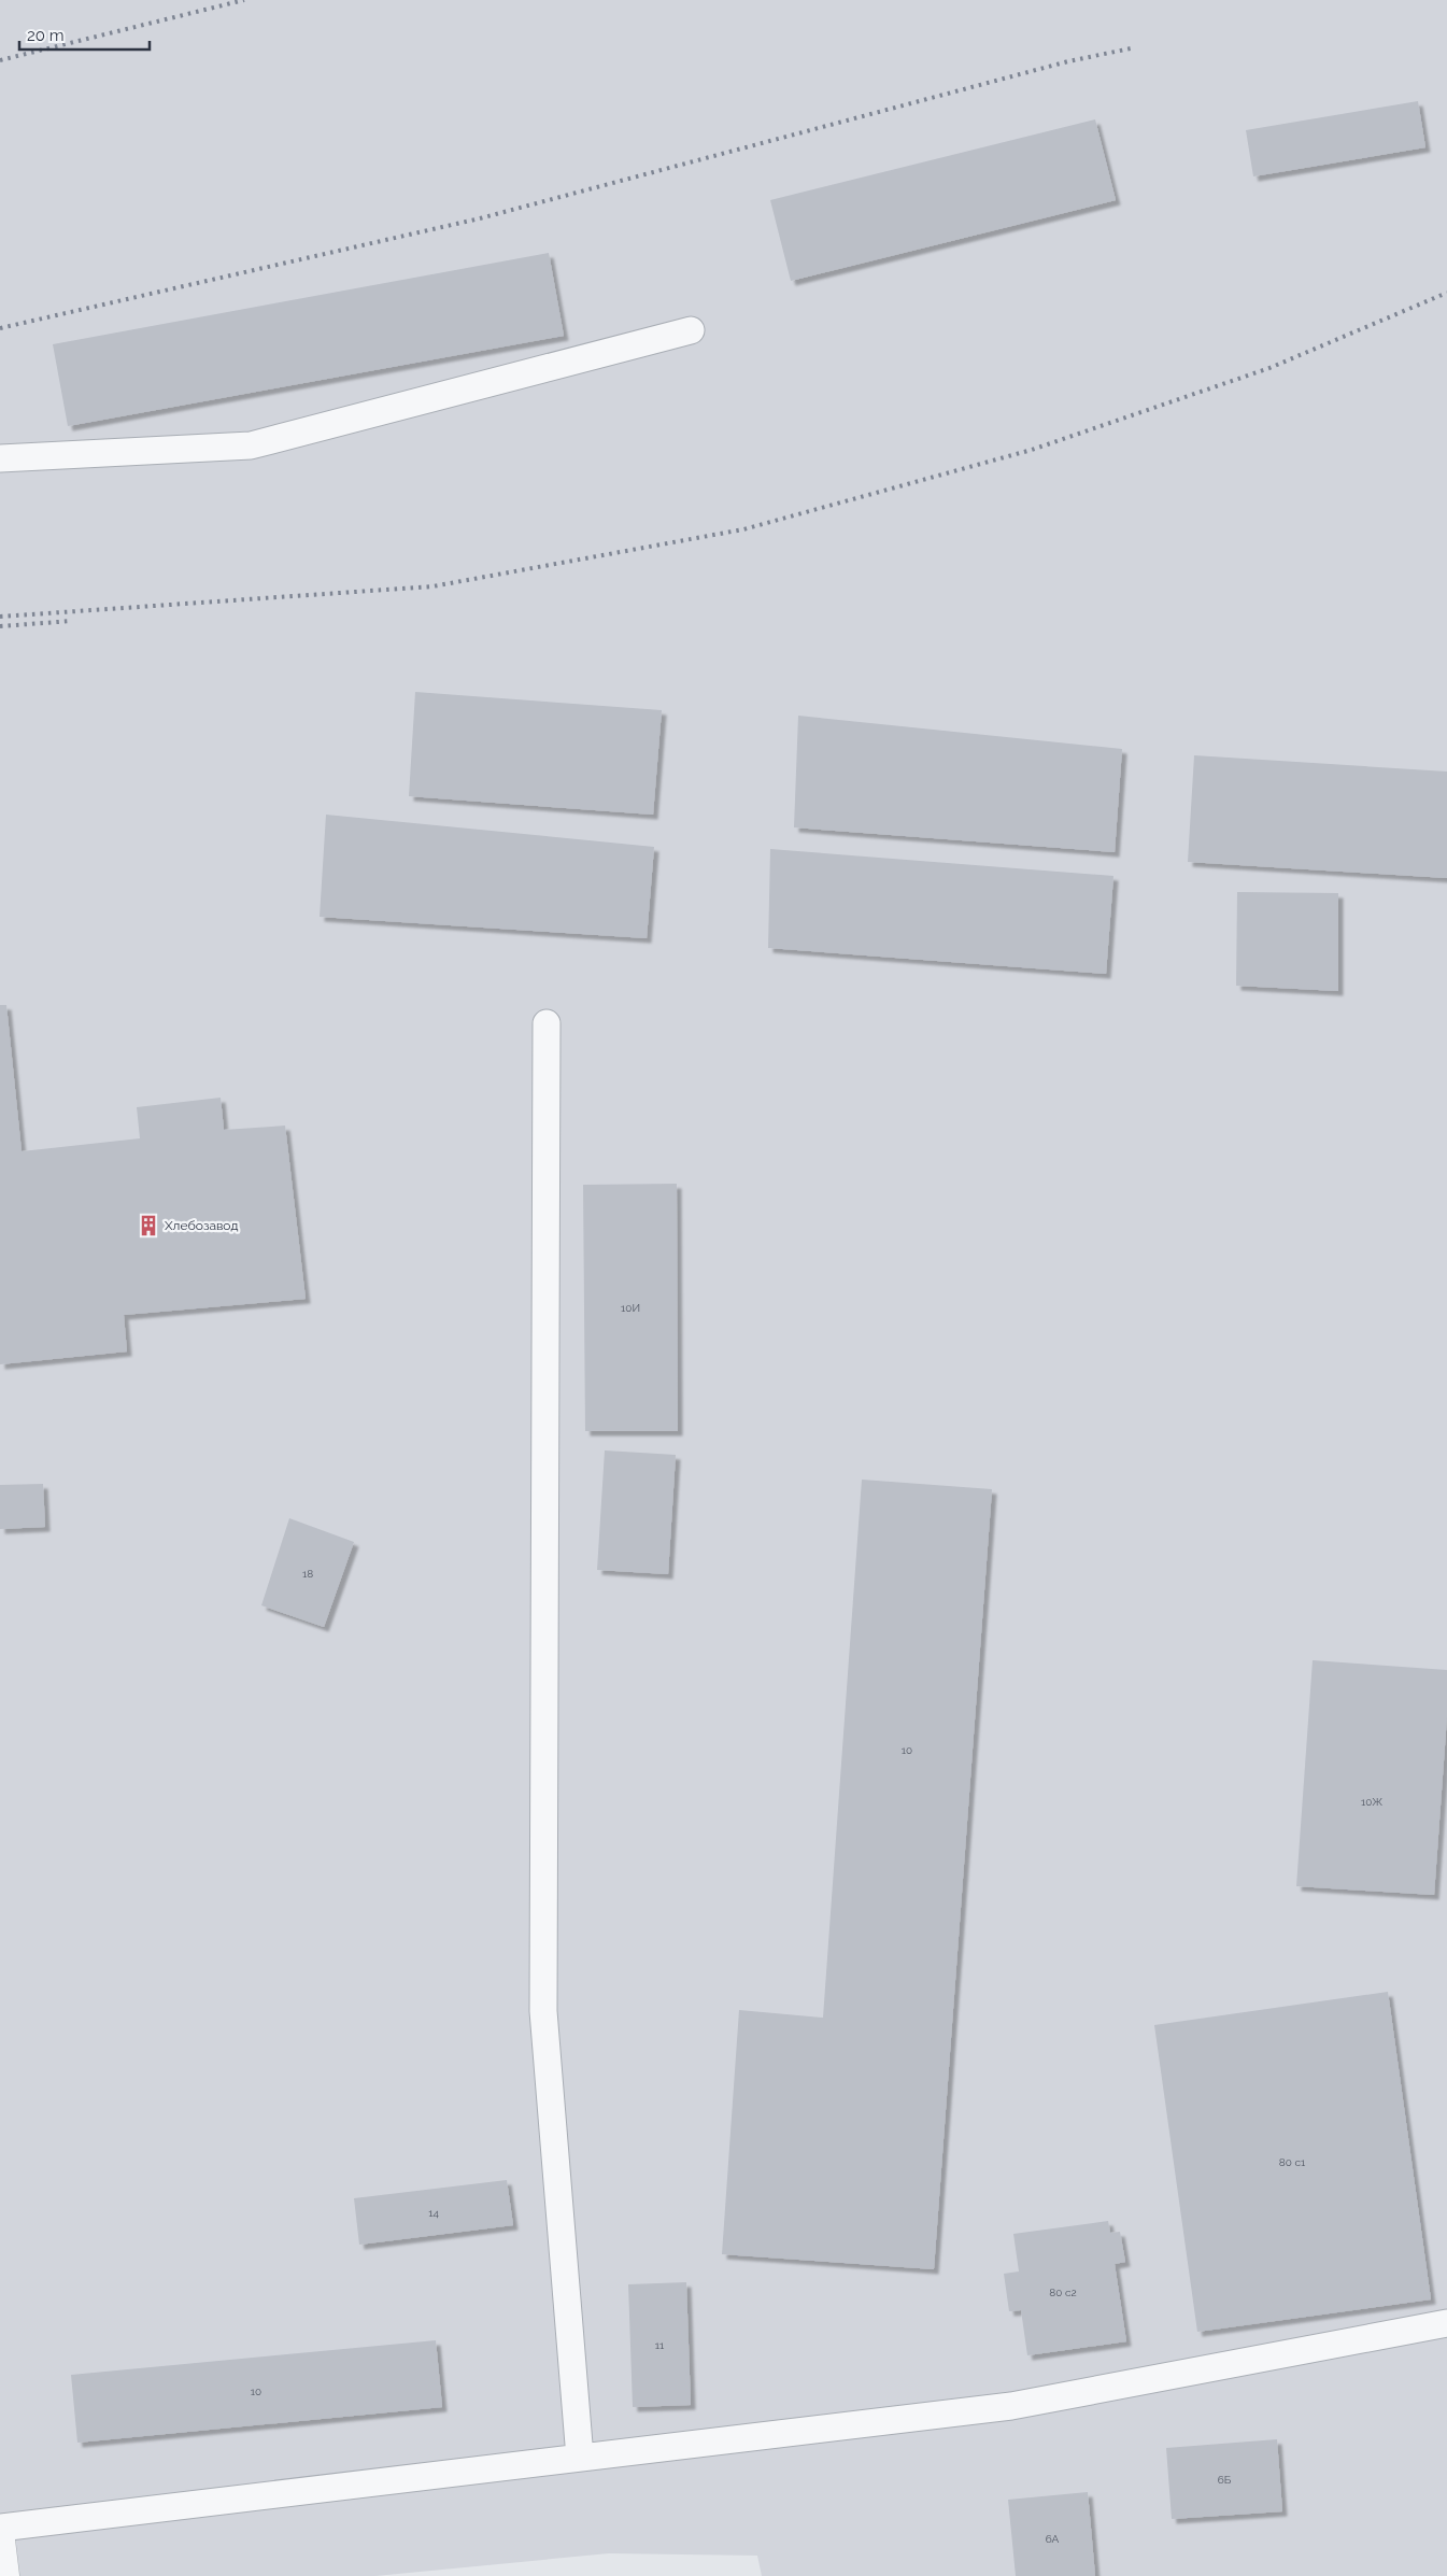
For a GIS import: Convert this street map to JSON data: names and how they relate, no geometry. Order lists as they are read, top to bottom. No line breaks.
{"places":{"building":["Хлебозавод"]},"house_numbers":["10И","18","10","10Ж","80 с1","14","80 с2","11","10","6Б","6А"],"scale_bar":"20 m"}
